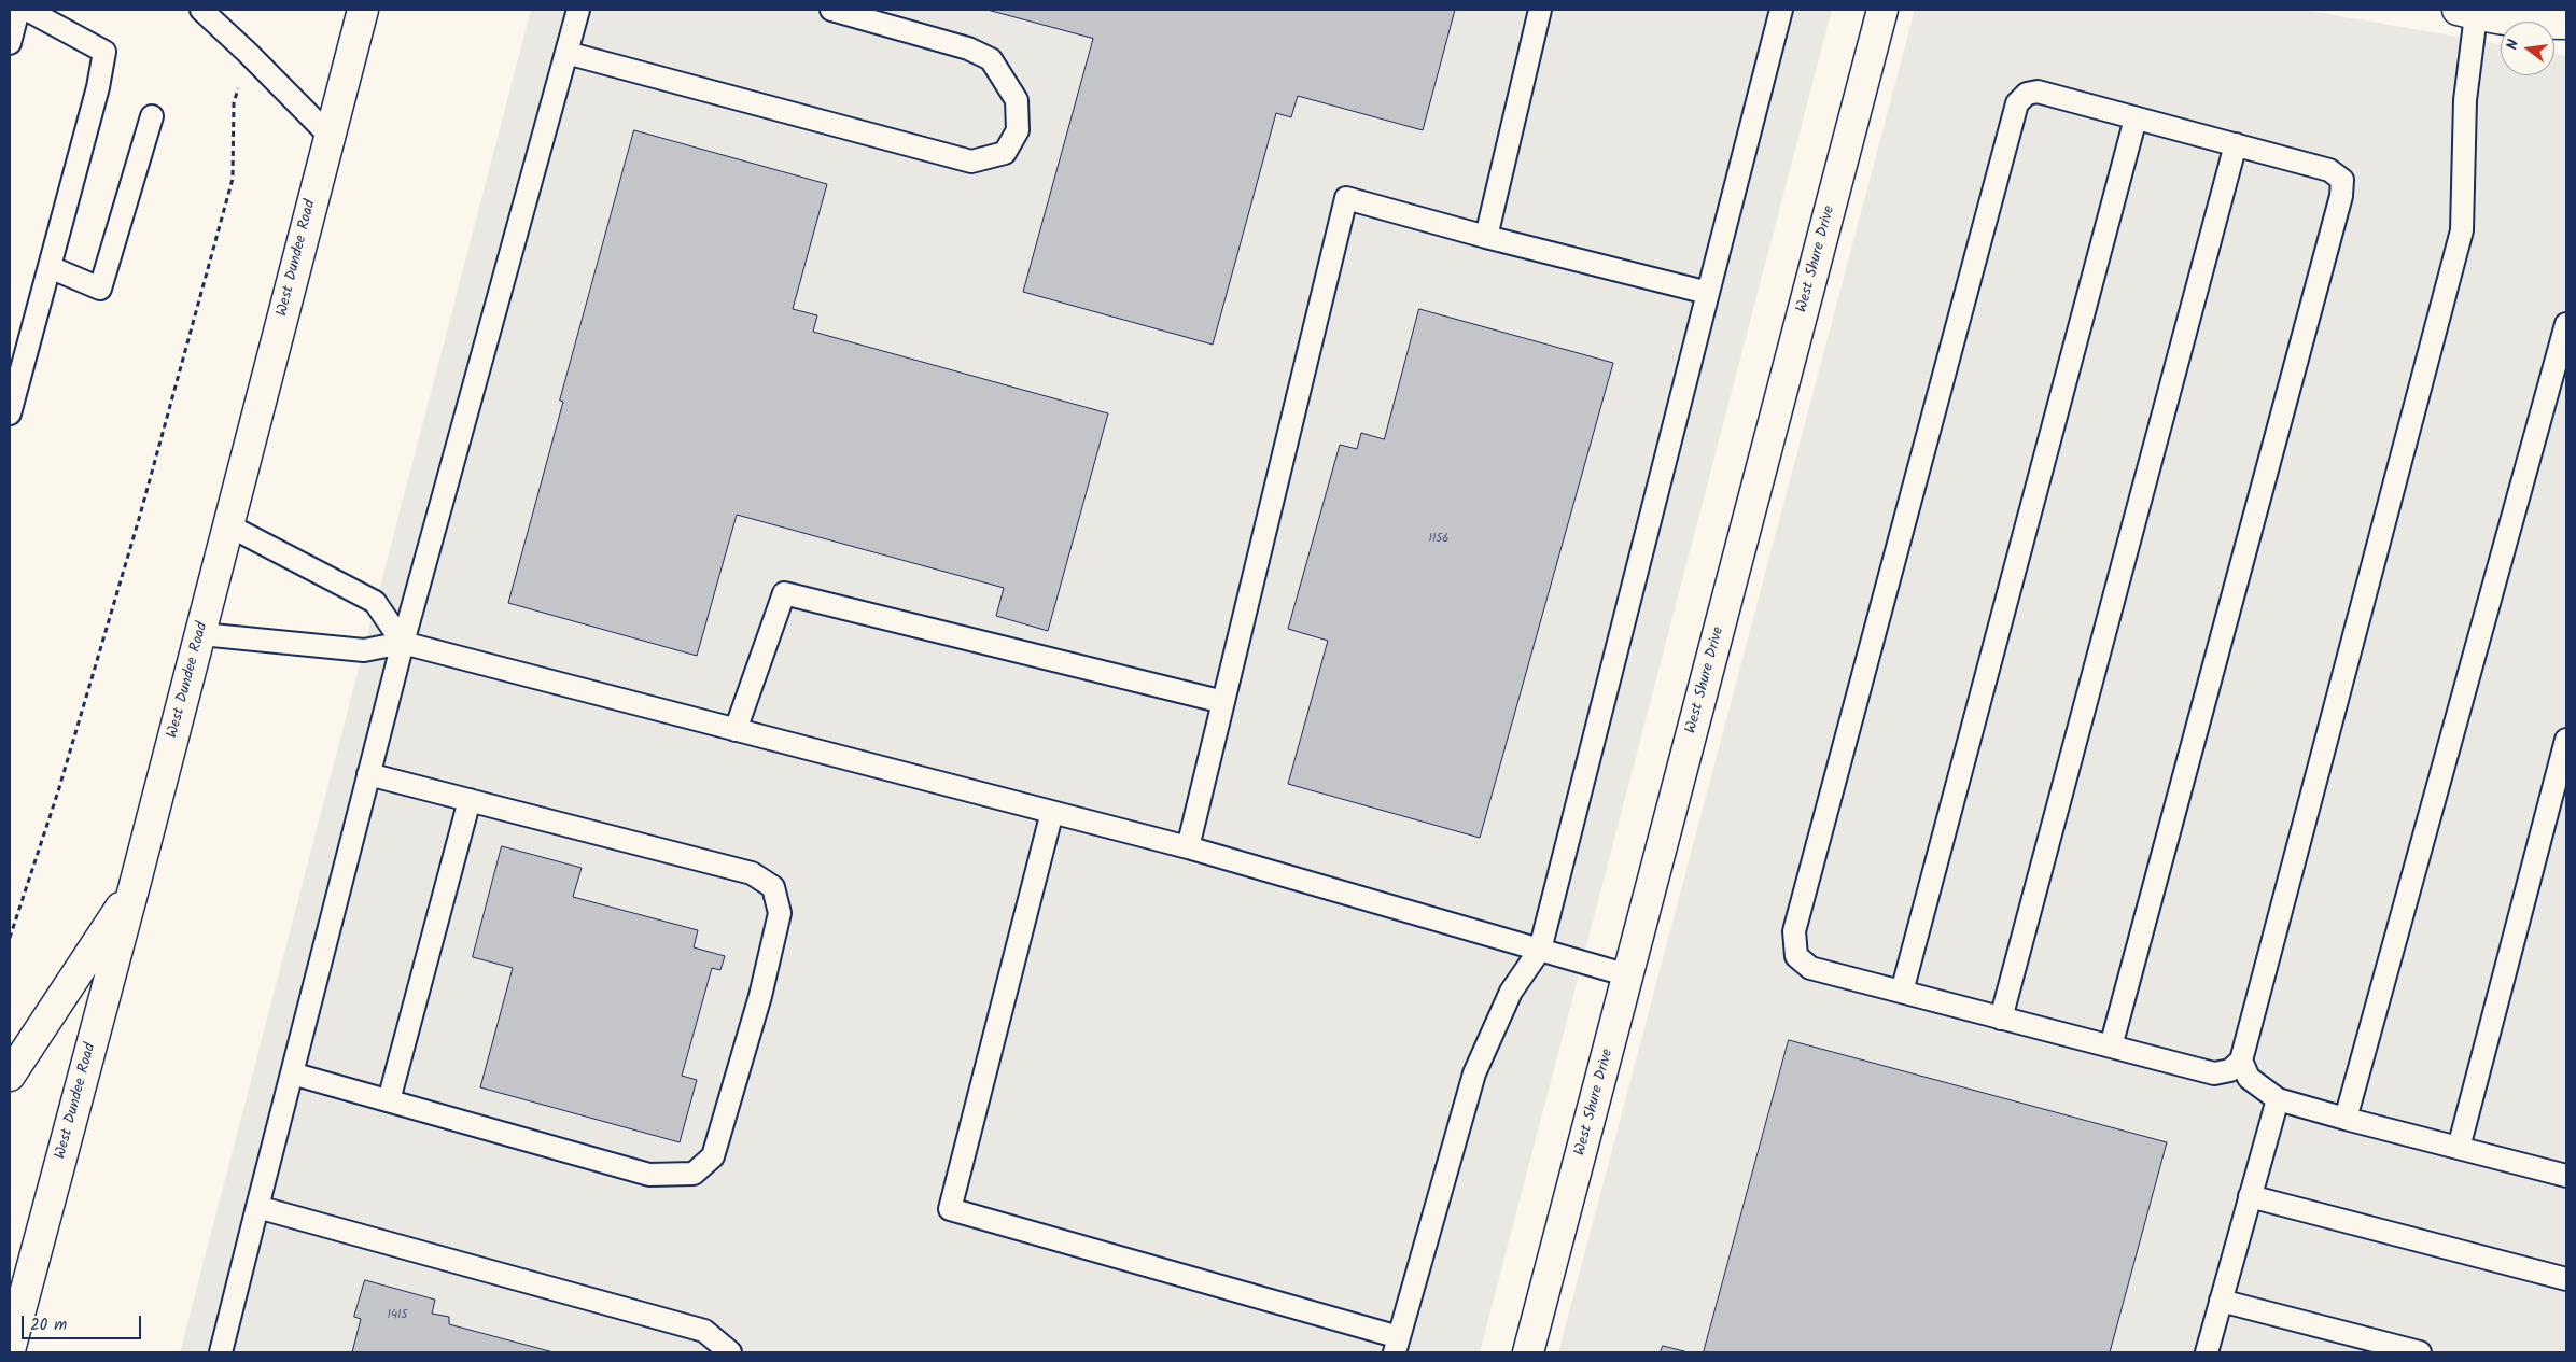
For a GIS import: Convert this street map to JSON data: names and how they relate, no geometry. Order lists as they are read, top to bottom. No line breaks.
{"streets":{"main road":["West Dundee Road","West Shure Drive"]},"house_numbers":["1156","1415"],"scale_bar":"20 m","north":"left"}
